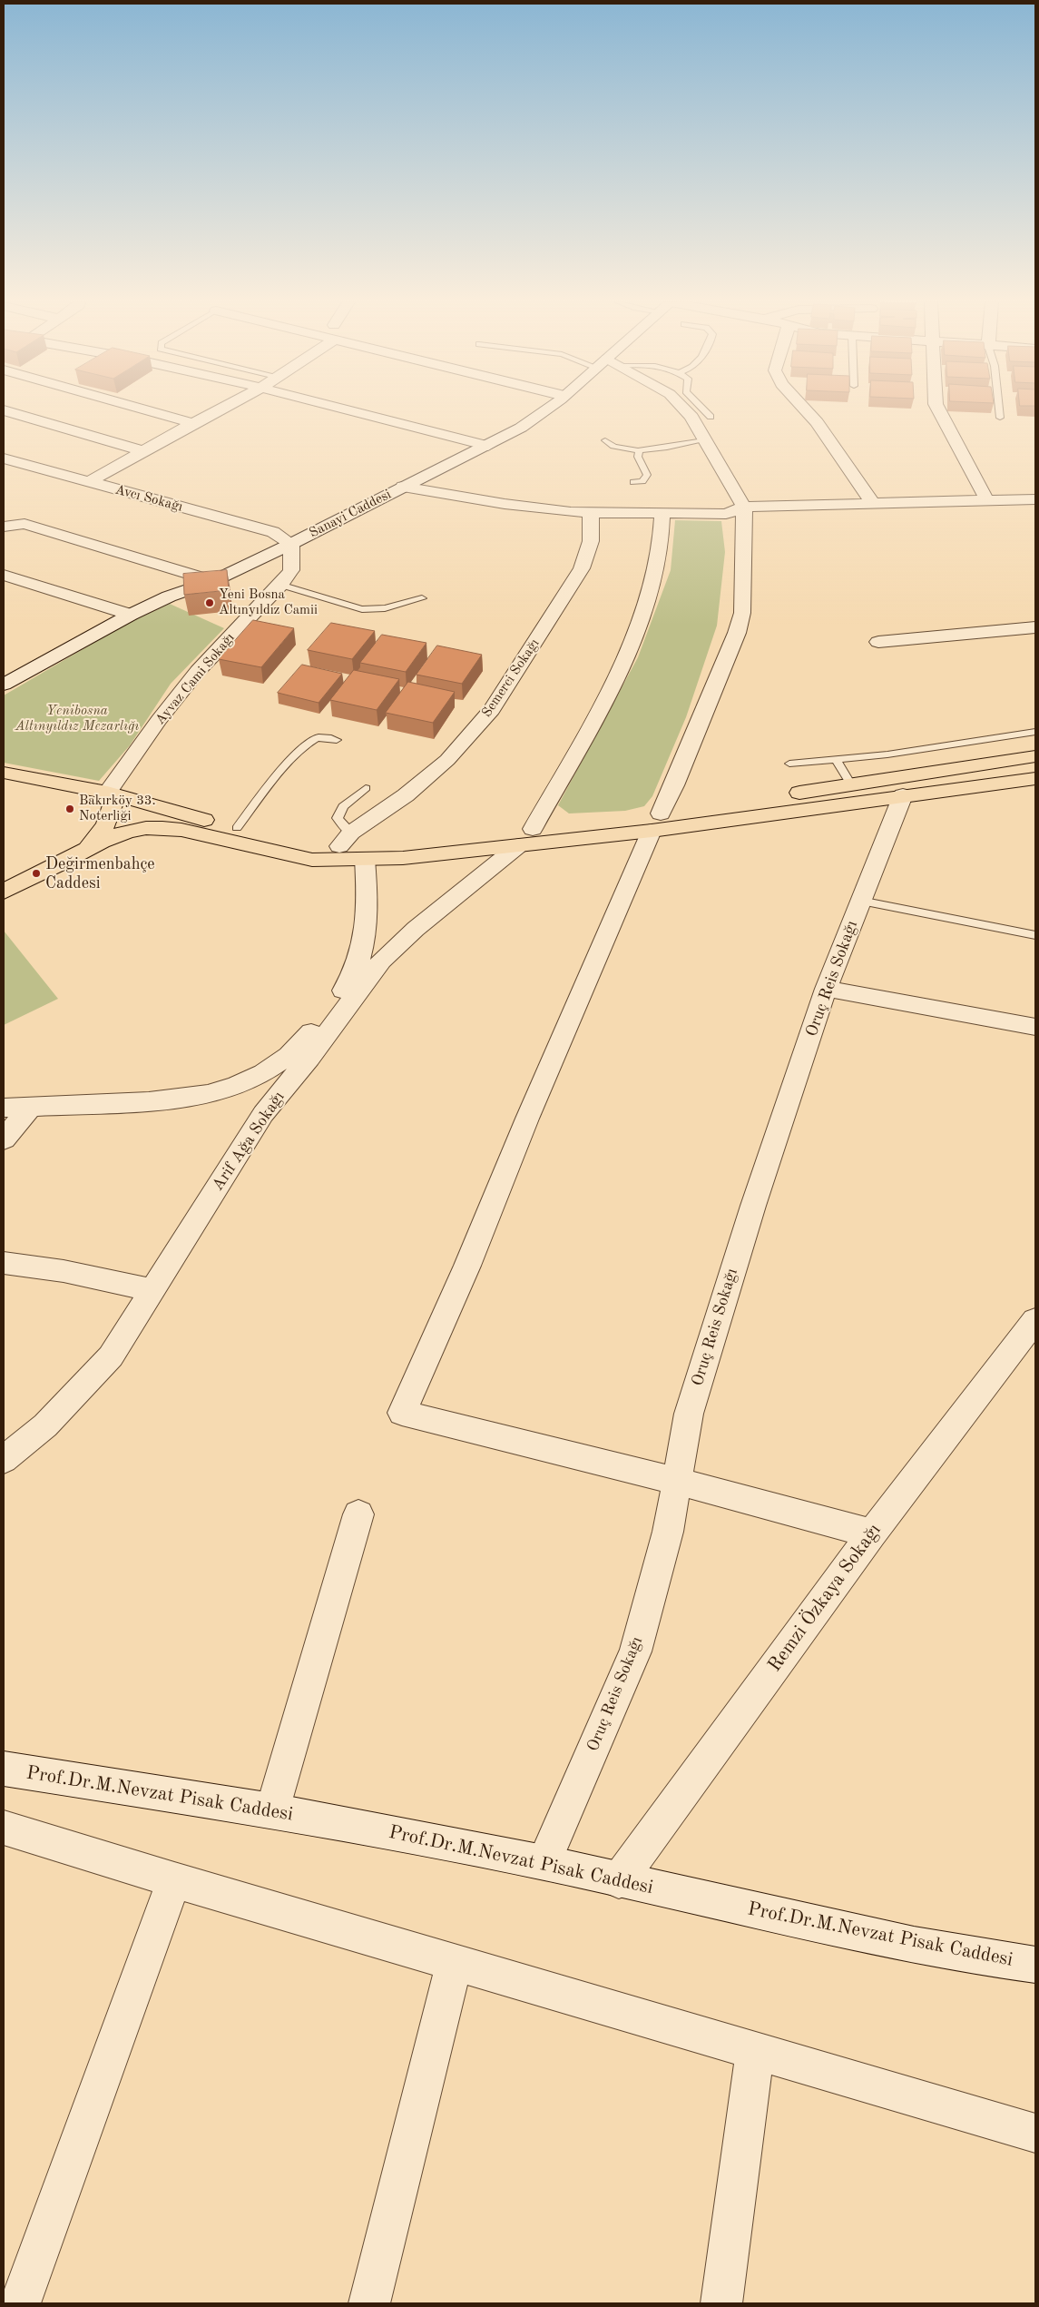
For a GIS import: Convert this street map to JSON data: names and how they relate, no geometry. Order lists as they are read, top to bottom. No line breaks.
{"streets":{"street":["Avcı Sokağı","Sanayi Caddesi","Semerci Sokağı","Ayvaz Cami Sokağı","Oruç Reis Sokağı","Arif Ağa Sokağı","Remzi Özkaya Sokağı","Prof.Dr.M.Nevzat Pisak Caddesi"]},"crossings":[["Avcı Sokağı","Sanayi Caddesi"],["Avcı Sokağı","Ayvaz Cami Sokağı"],["Sanayi Caddesi","Ayvaz Cami Sokağı"],["Oruç Reis Sokağı","Prof.Dr.M.Nevzat Pisak Caddesi"],["Remzi Özkaya Sokağı","Prof.Dr.M.Nevzat Pisak Caddesi"]],"parks":["Yenibosna Altınyıldız Mezarlığı"],"places":["Yeni Bosna Altınyıldız Camii","Bakırköy 33. Noterliği","Değirmenbahçe Caddesi"]}
